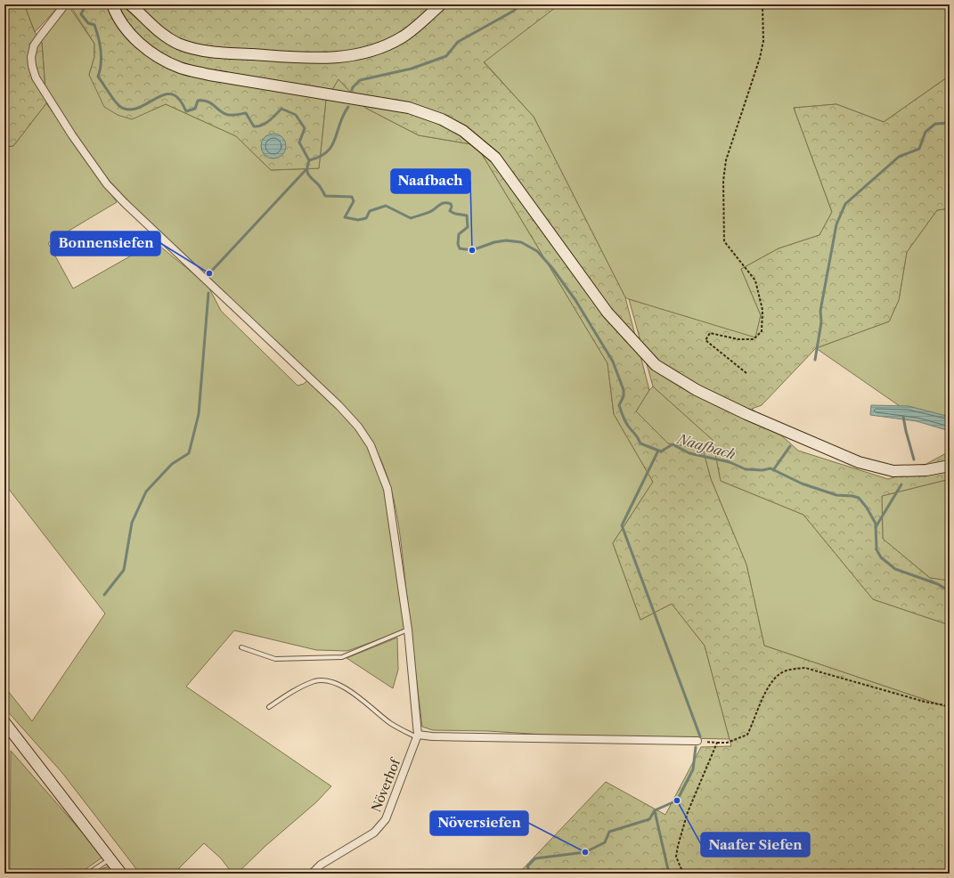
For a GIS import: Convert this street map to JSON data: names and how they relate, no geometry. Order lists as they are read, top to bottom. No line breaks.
{"streets":{"street":["Növerhof"]},"water":["Naafbach"],"places":["Naafbach","Bonnensiefen","Naafer Siefen","Növersiefen"]}
